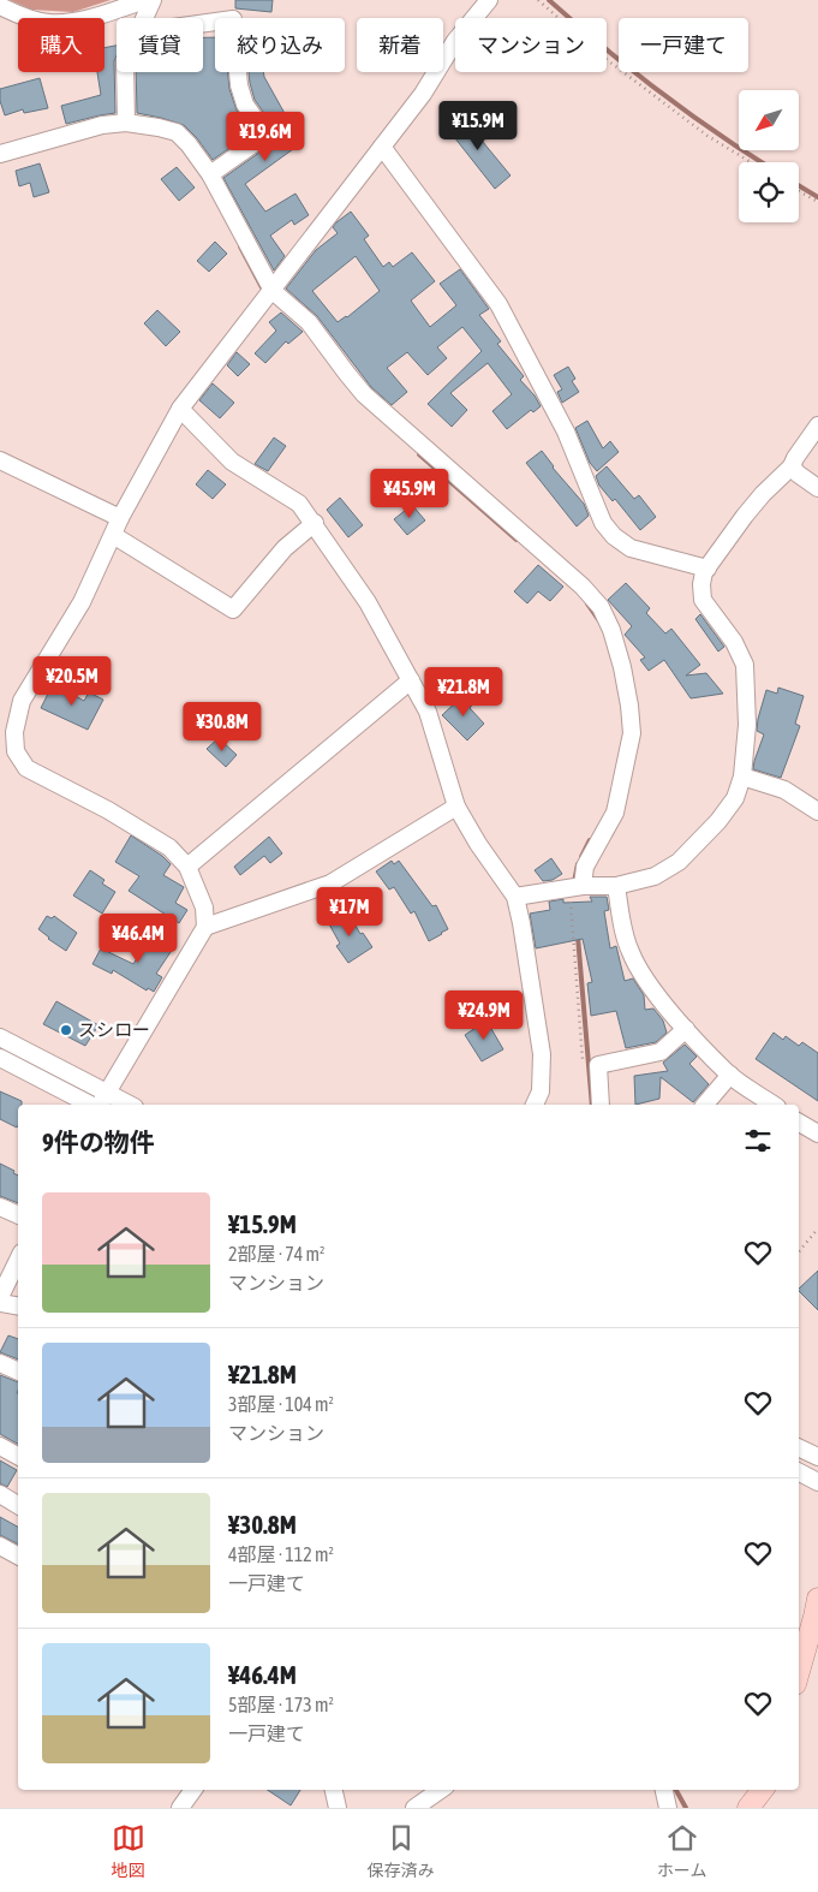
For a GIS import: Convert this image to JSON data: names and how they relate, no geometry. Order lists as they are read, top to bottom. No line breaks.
{"places":["スシロー"],"north":"bottom left","page":{"chip":["購入","賃貸","絞り込み","新着","マンション","一戸建て"],"price":["¥15.9M","¥19.6M","¥45.9M","¥20.5M","¥21.8M","¥30.8M","¥17M","¥46.4M","¥24.9M"],"heading":"9件の物件","list":[{"name":"¥15.9M","note":"2部屋 · 74 m² · マンション"},{"name":"¥21.8M","note":"3部屋 · 104 m² · マンション"},{"name":"¥30.8M","note":"4部屋 · 112 m² · 一戸建て"},{"name":"¥46.4M","note":"5部屋 · 173 m² · 一戸建て"}],"tabs":["地図","保存済み","ホーム"]}}
